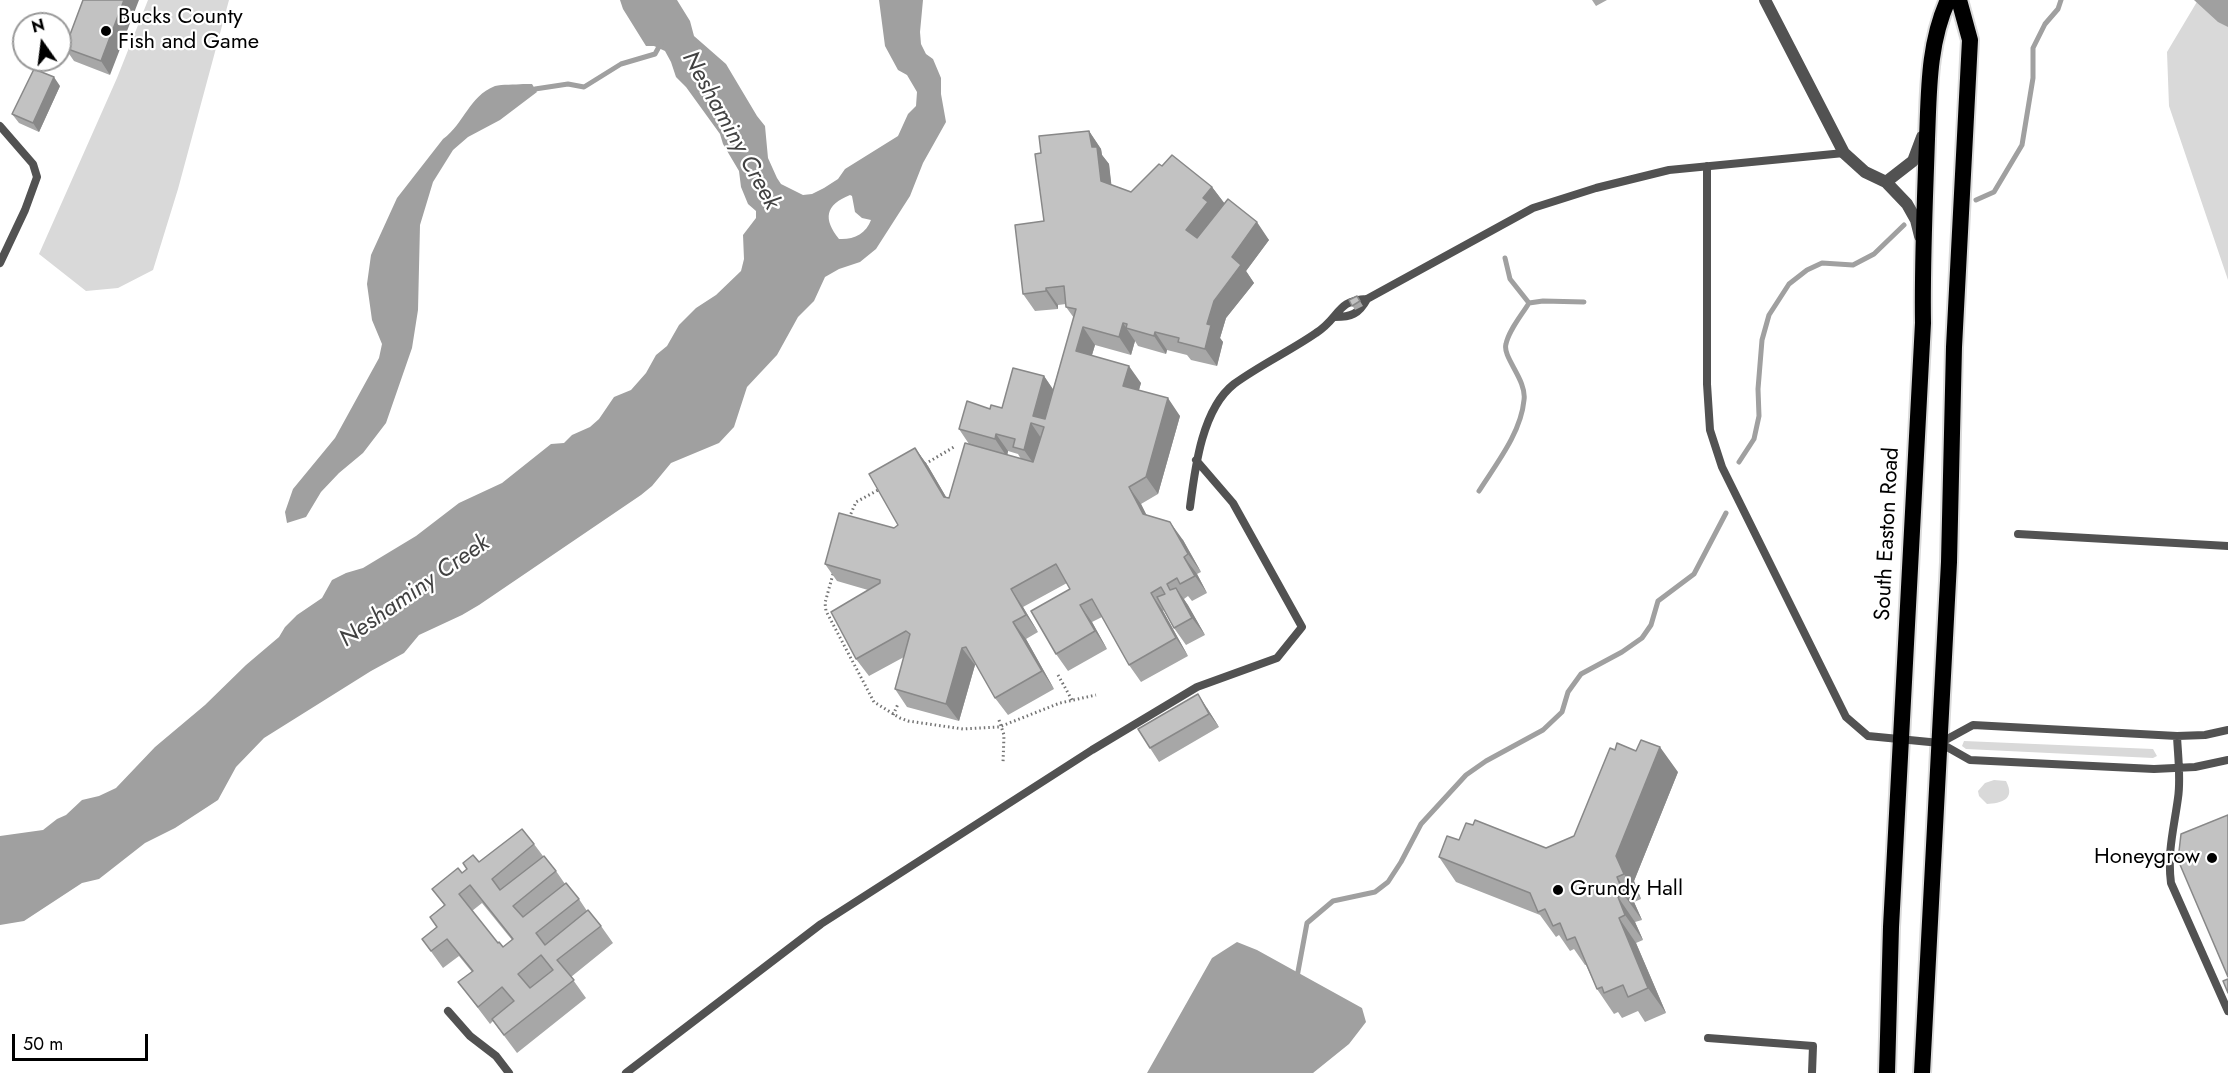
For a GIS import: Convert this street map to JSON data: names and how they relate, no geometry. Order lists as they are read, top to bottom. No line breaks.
{"streets":{"highway":["South Easton Road"]},"water":["Neshaminy Creek"],"places":["Bucks County Fish and Game","Honeygrow","Grundy Hall"],"scale_bar":"50 m","north":"top"}
